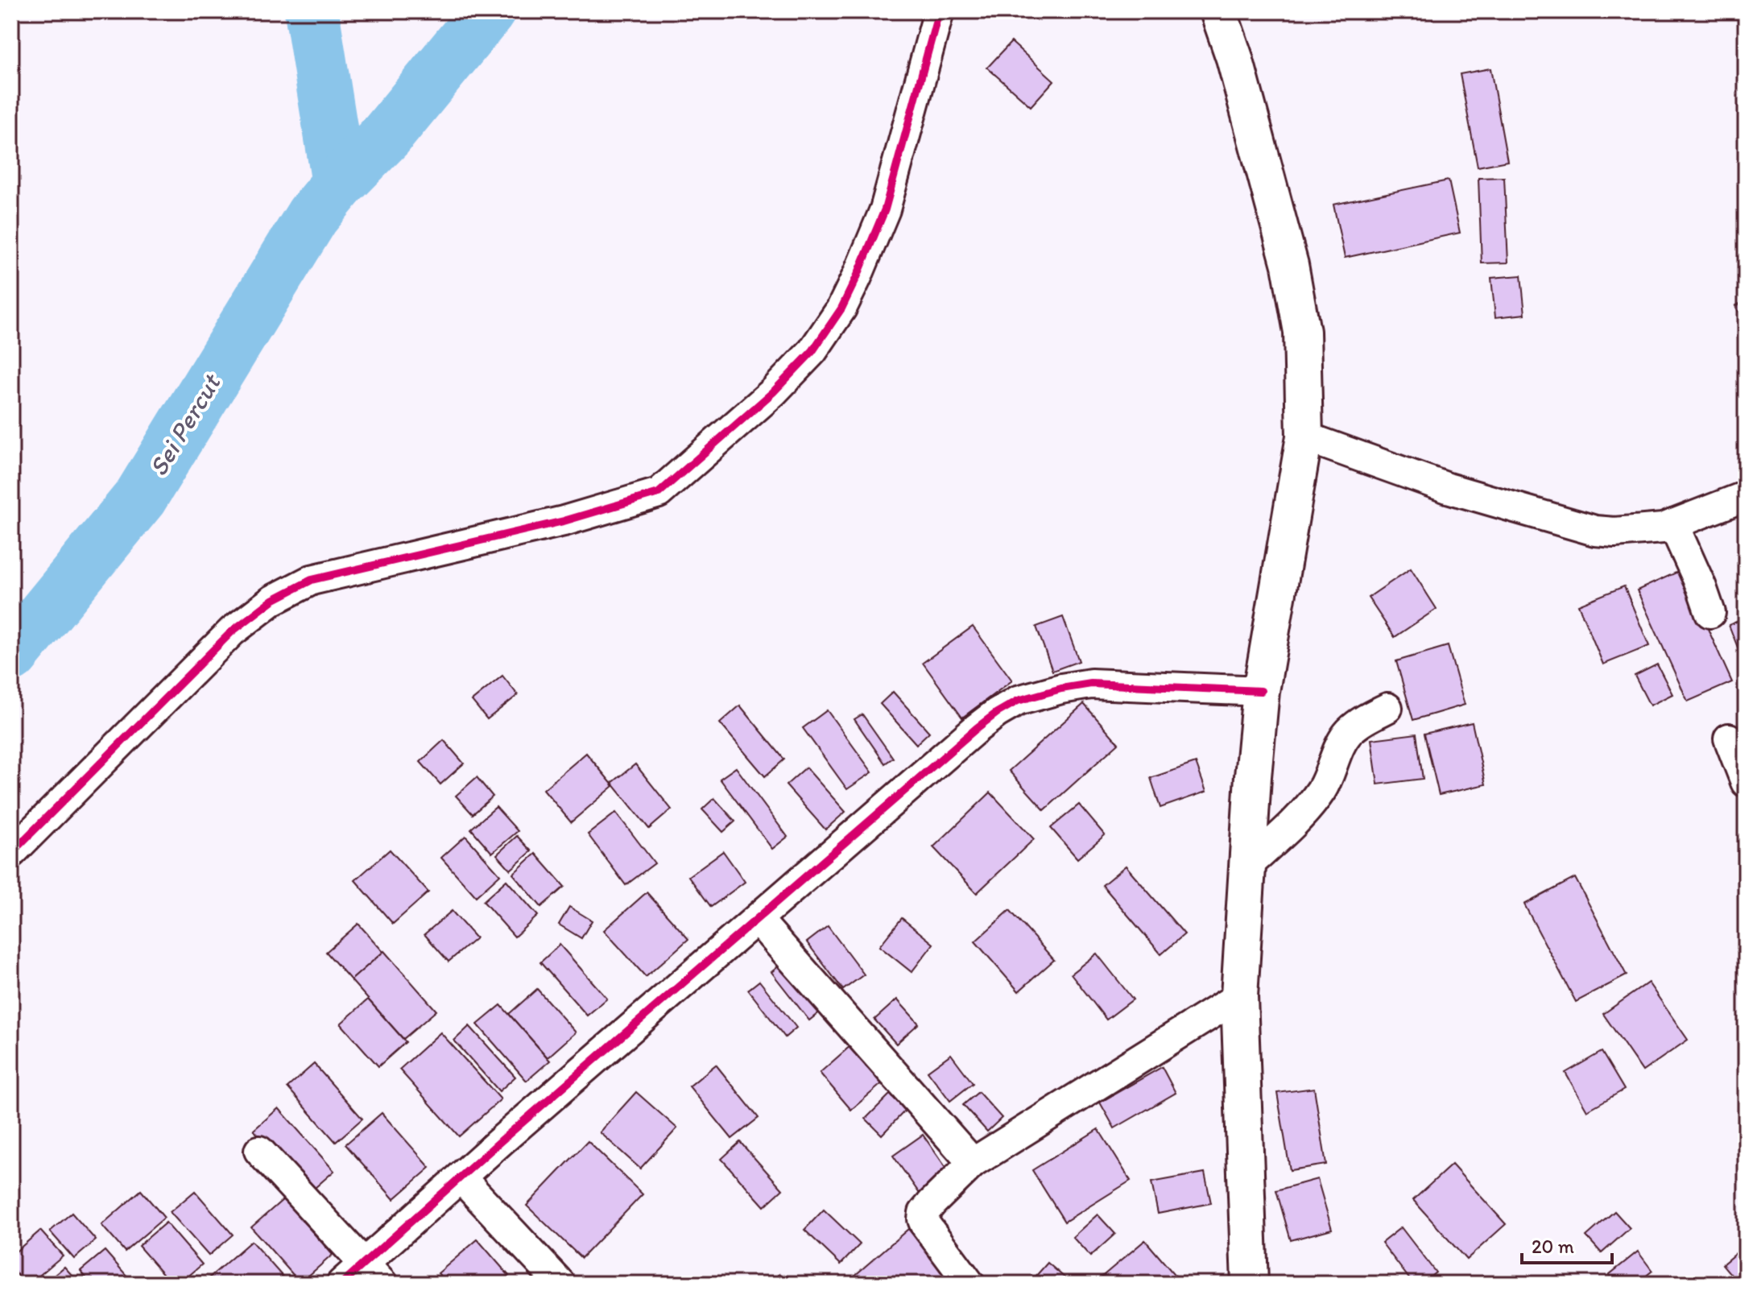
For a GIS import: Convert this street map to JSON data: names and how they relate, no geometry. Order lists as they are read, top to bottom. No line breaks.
{"water":["Sei Percut"],"scale_bar":"20 m"}
